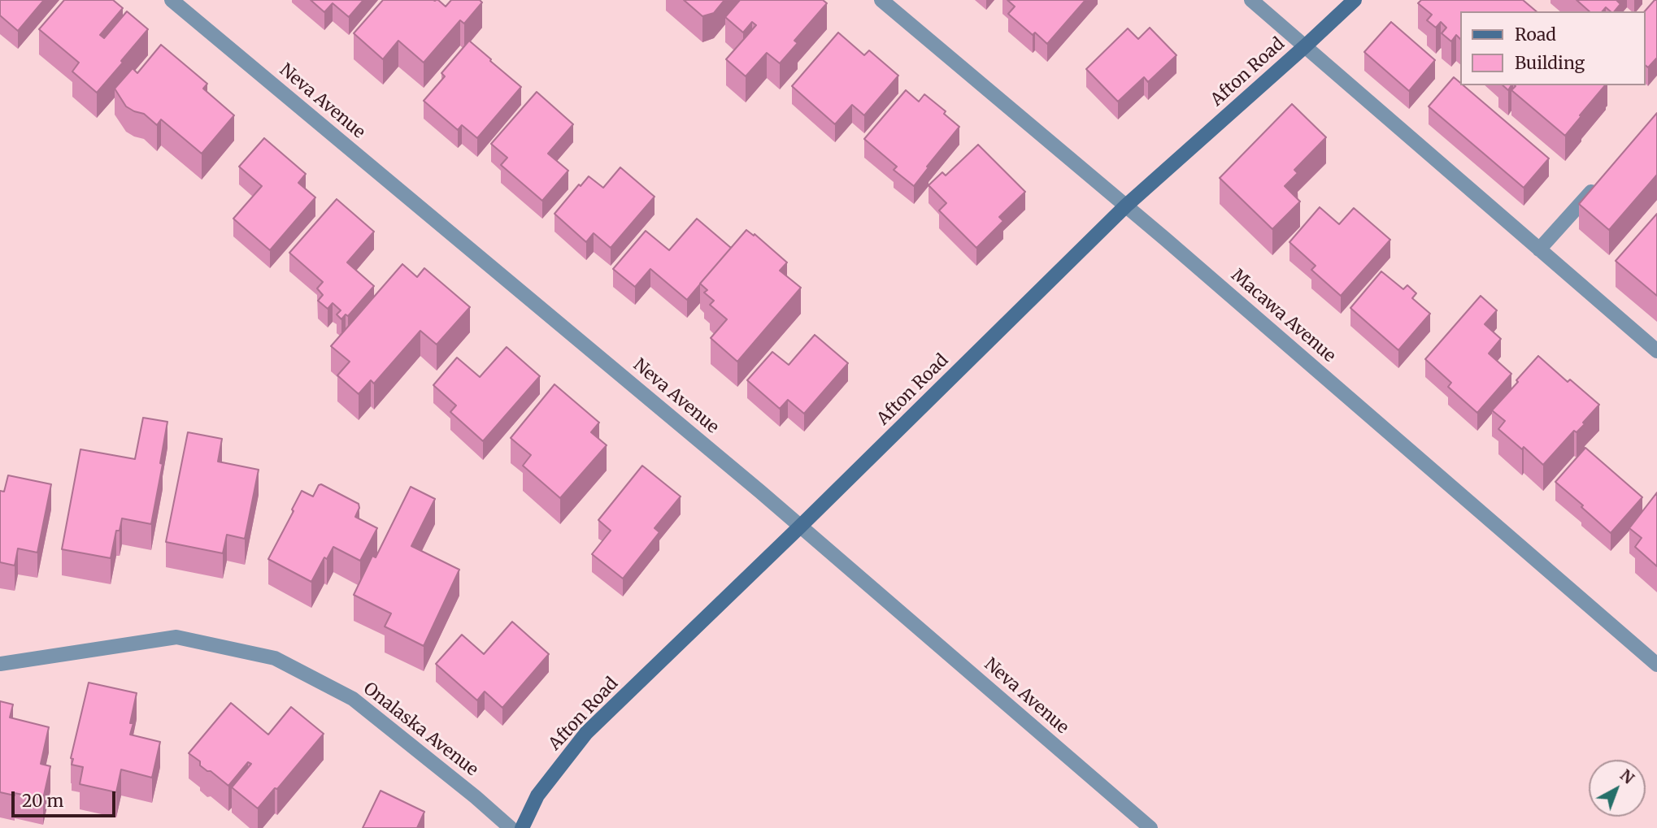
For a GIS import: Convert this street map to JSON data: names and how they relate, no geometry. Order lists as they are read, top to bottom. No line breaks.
{"streets":{"street":["Afton Road","Neva Avenue","Macawa Avenue","Onalaska Avenue"]},"crossings":[["Afton Road","Neva Avenue"],["Afton Road","Macawa Avenue"]],"legend":["Road","Building"],"scale_bar":"20 m","north":"top right"}
